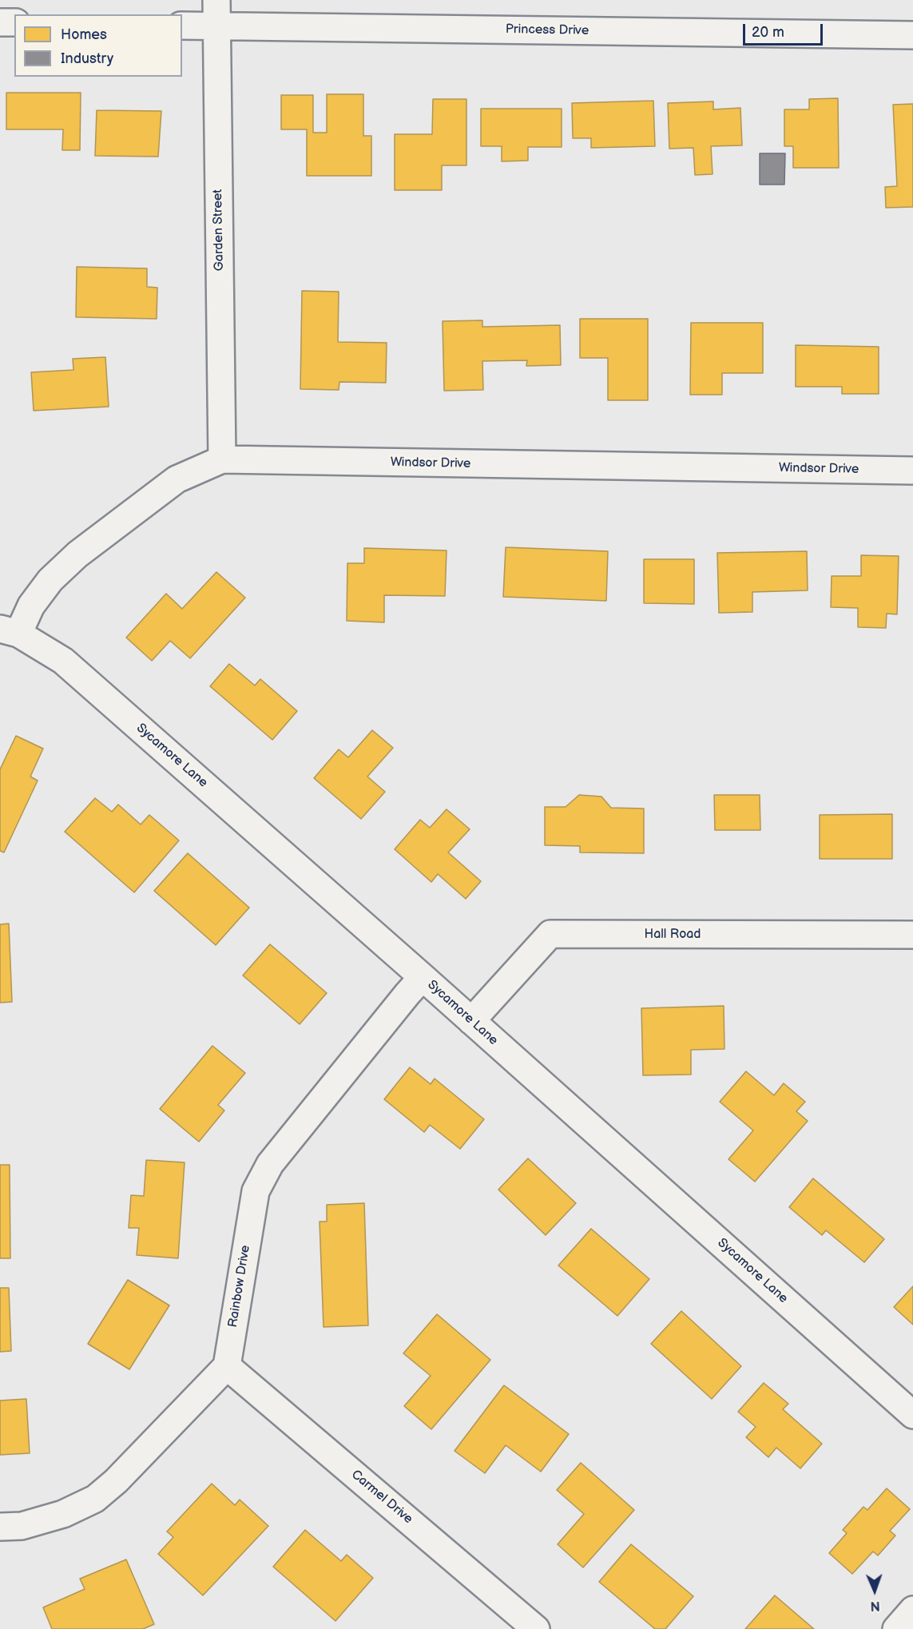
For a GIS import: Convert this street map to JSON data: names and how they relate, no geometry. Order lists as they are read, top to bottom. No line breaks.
{"streets":{"street":["Princess Drive","Garden Street","Windsor Drive","Sycamore Lane","Hall Road","Rainbow Drive","Carmel Drive"]},"crossings":[["Princess Drive","Garden Street"],["Garden Street","Windsor Drive"],["Windsor Drive","Sycamore Lane"],["Sycamore Lane","Hall Road"],["Sycamore Lane","Rainbow Drive"],["Rainbow Drive","Carmel Drive"]],"legend":["Homes","Industry"],"scale_bar":"20 m","north":"bottom"}
